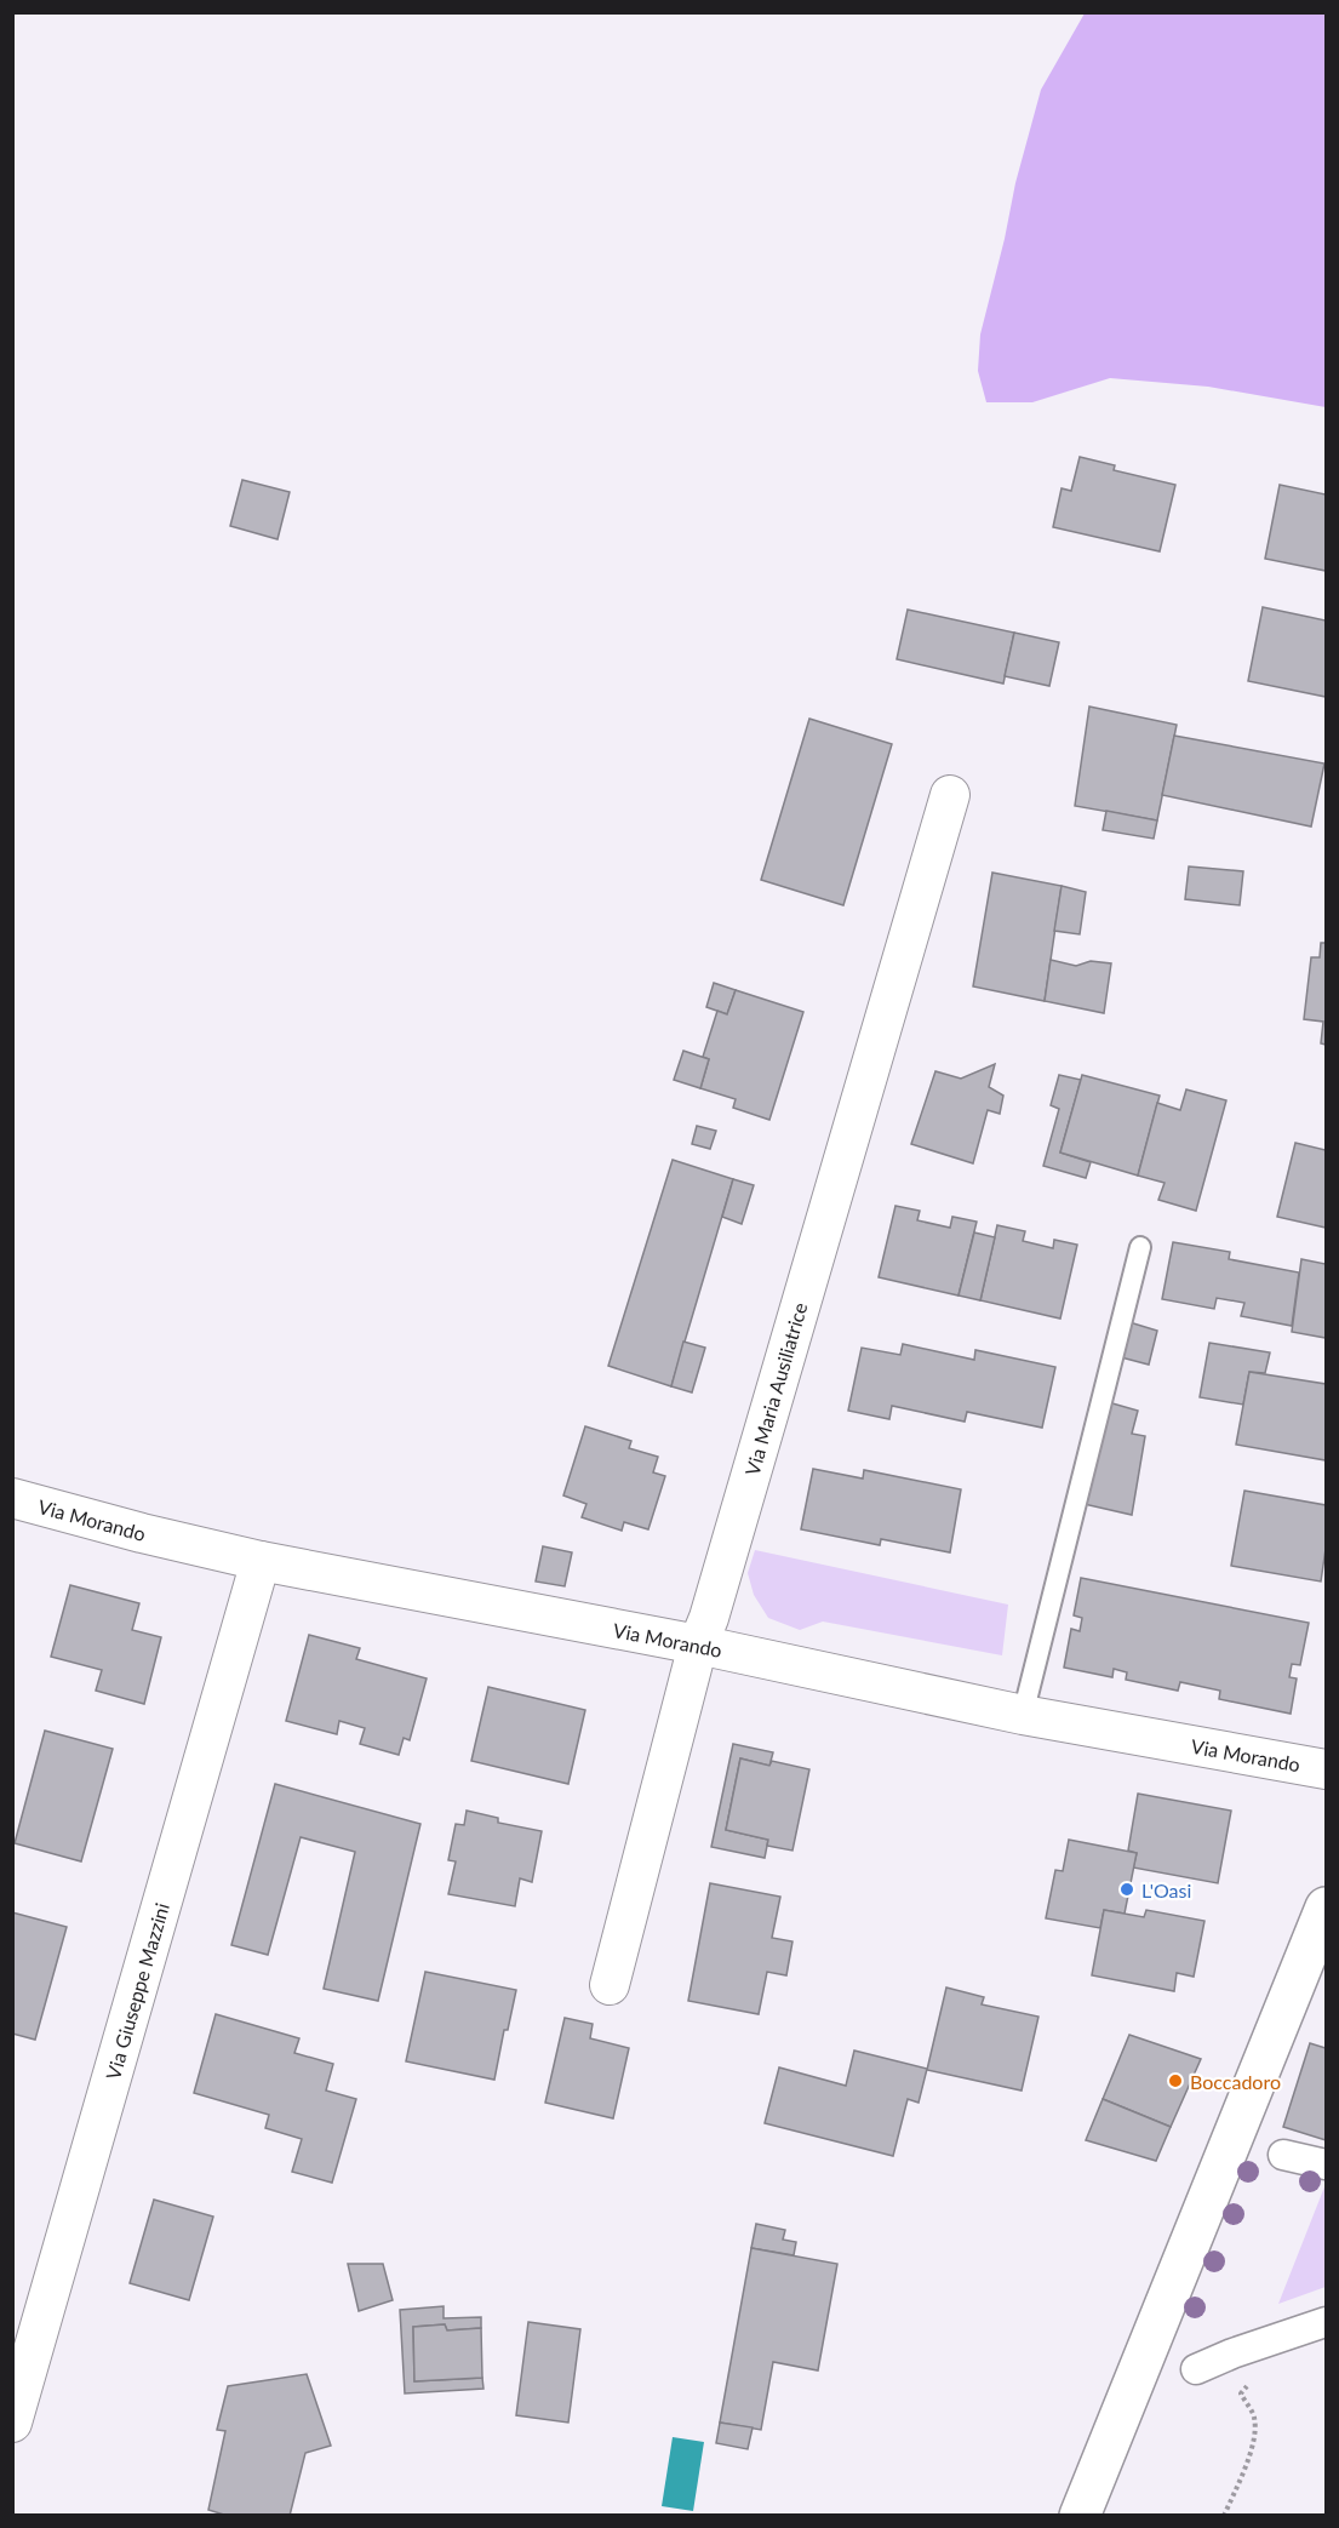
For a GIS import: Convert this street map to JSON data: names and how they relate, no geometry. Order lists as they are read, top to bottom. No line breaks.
{"streets":{"street":["Via Maria Ausiliatrice","Via Morando","Via Giuseppe Mazzini"]},"crossings":[["Via Maria Ausiliatrice","Via Morando"],["Via Morando","Via Giuseppe Mazzini"]],"places":["L'Oasi","Boccadoro"]}
